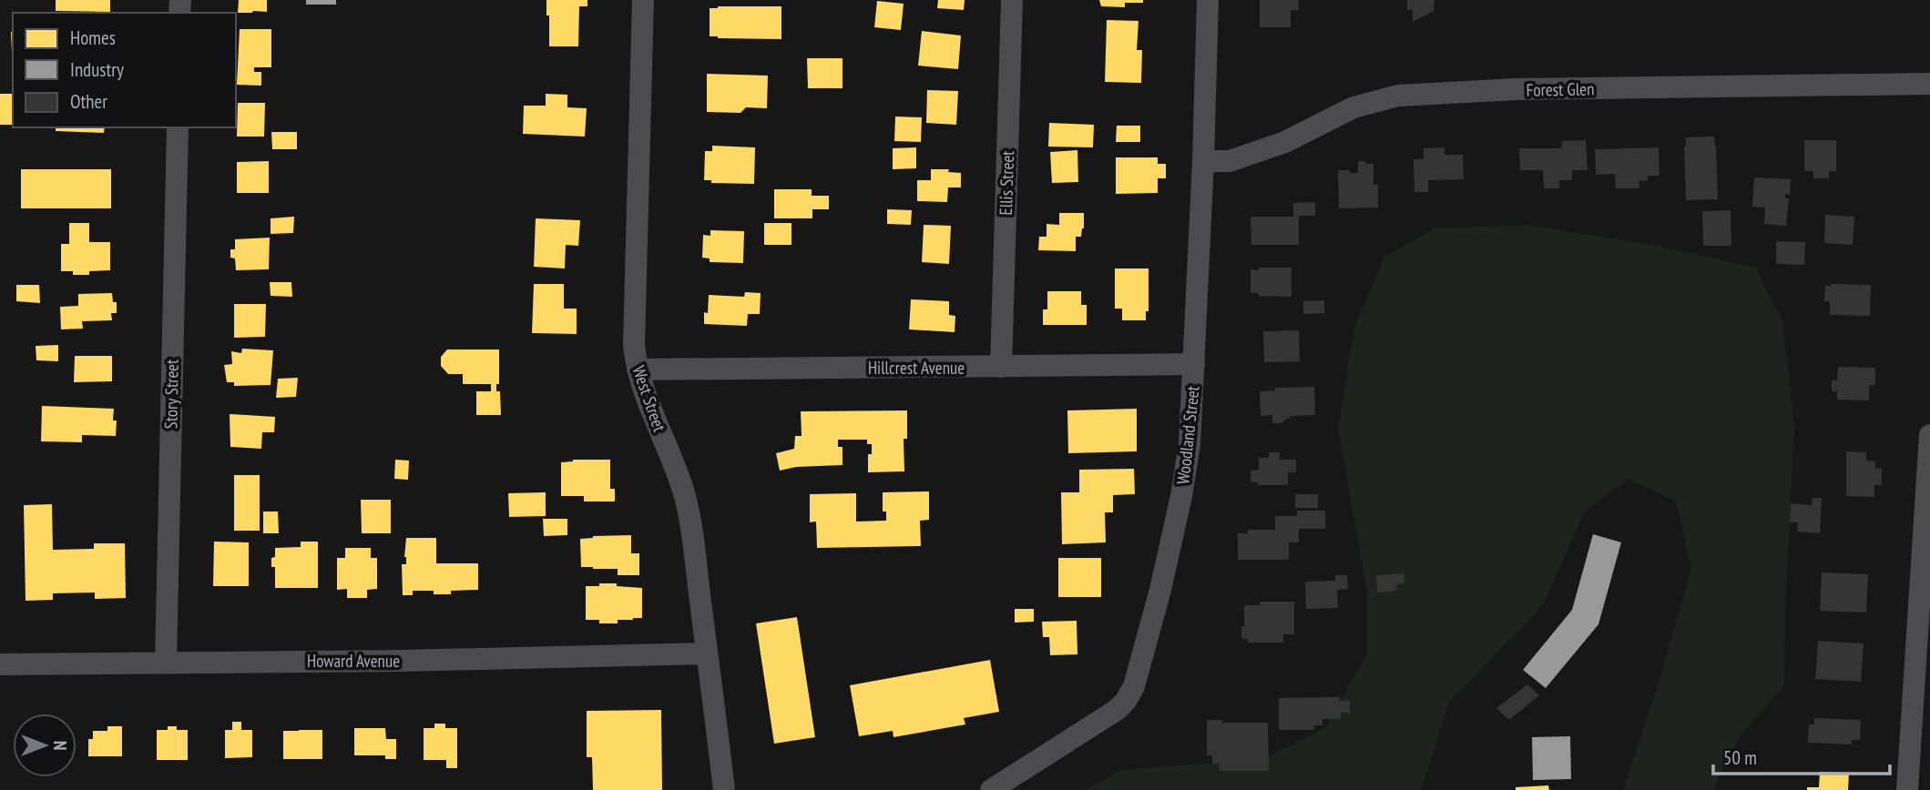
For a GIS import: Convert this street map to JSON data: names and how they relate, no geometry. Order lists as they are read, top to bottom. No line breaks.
{"streets":{"street":["Forest Glen","Ellis Street","Hillcrest Avenue","Story Street","West Street","Woodland Street","Howard Avenue"]},"crossings":[["Forest Glen","Woodland Street"],["Ellis Street","Hillcrest Avenue"],["Hillcrest Avenue","West Street"],["Hillcrest Avenue","Woodland Street"],["Story Street","Howard Avenue"],["West Street","Howard Avenue"]],"legend":["Homes","Industry","Other"],"scale_bar":"50 m","north":"right"}
